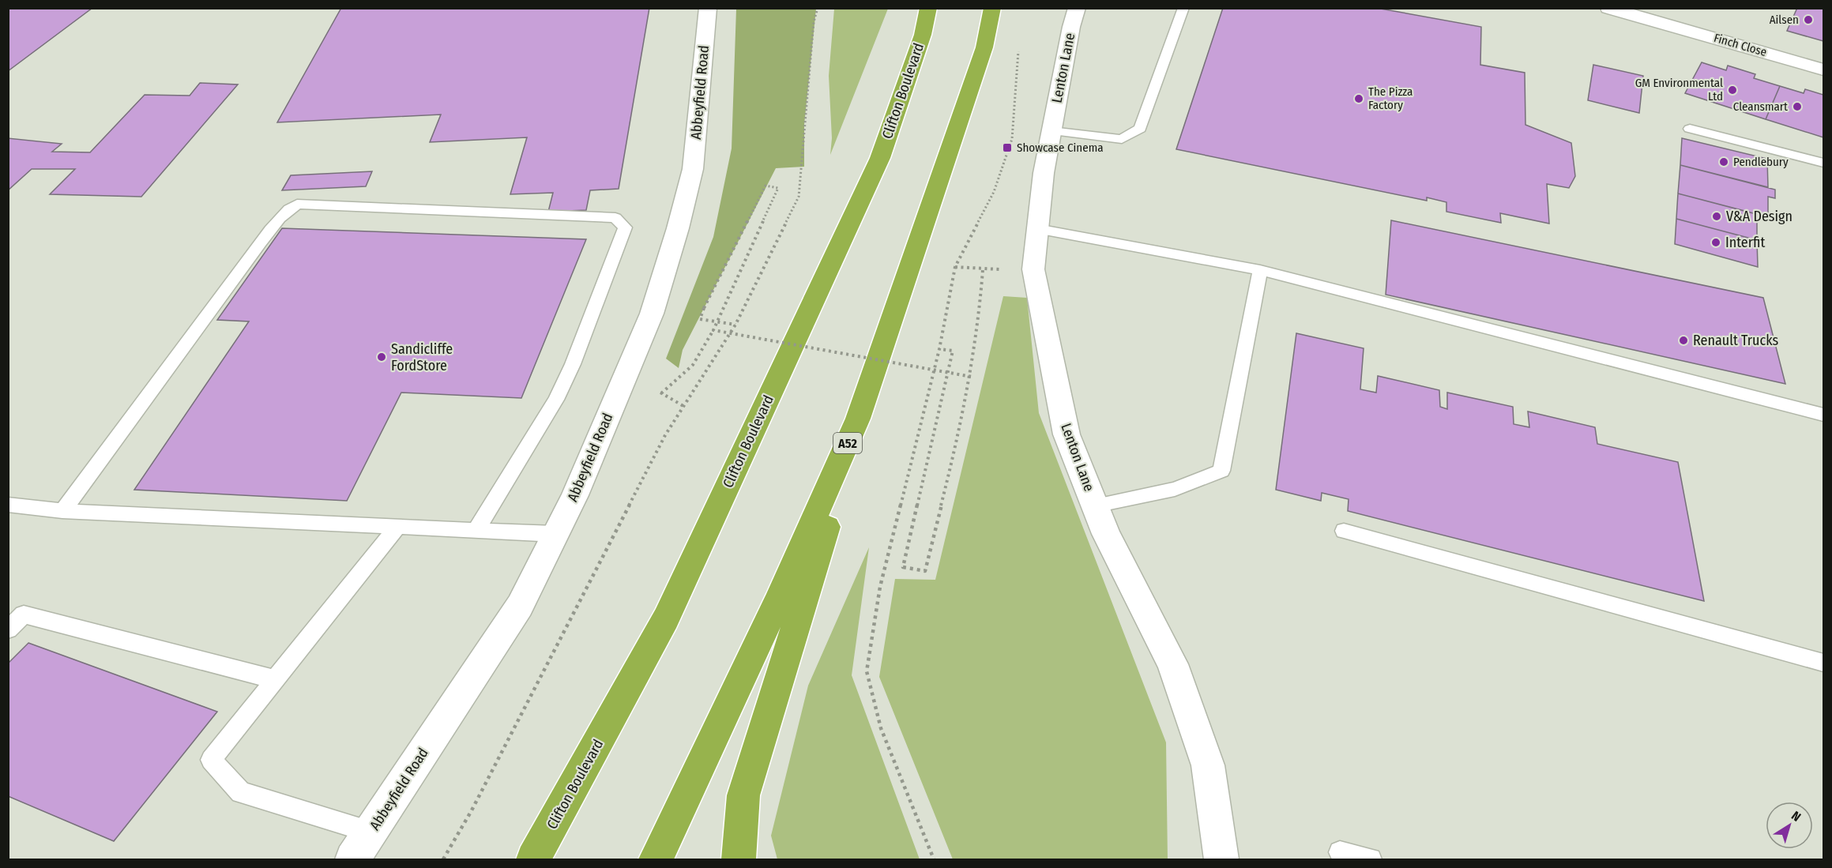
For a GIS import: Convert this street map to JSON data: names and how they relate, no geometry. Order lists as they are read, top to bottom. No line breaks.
{"streets":{"highway":["Clifton Boulevard","A52"],"street":["Finch Close","Lenton Lane","Abbeyfield Road"]},"places":{"other":["Ailsen","GM Environmental Ltd","The Pizza Factory","Cleansmart","Pendlebury","V&A Design","Interfit","Renault Trucks","Sandicliffe FordStore"],"transit":["Showcase Cinema"]},"north":"top right"}
